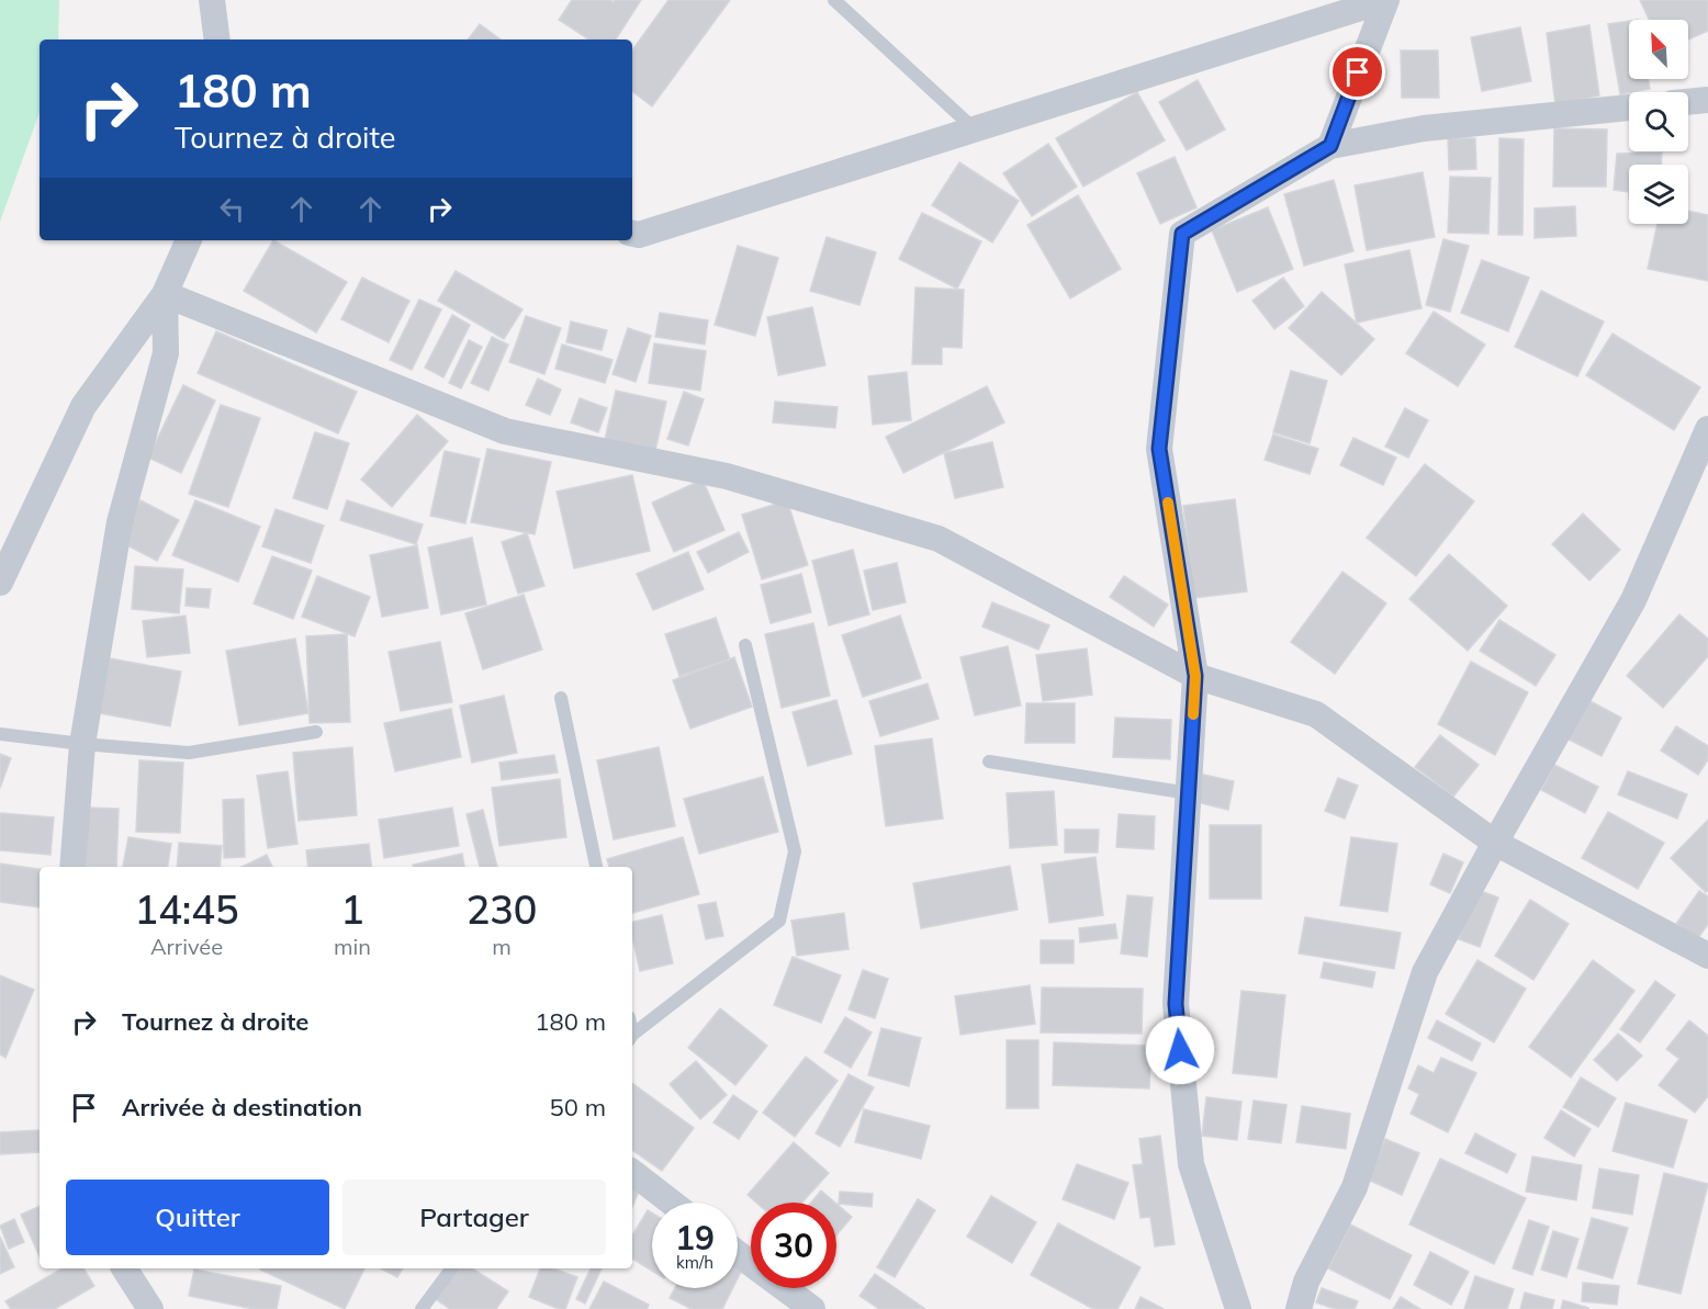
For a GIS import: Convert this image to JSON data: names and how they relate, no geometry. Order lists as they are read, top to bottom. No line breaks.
{"north":"top left","page":{"turn":["180 m","Tournez à droite"],"eta":["14:45","Arrivée","1","min","230","m"],"list":[{"name":"Tournez à droite","value":"180 m"},{"name":"Arrivée à destination","value":"50 m"}],"buttons":["Quitter","Partager"],"speed":"19 km/h","limit":"30"}}
